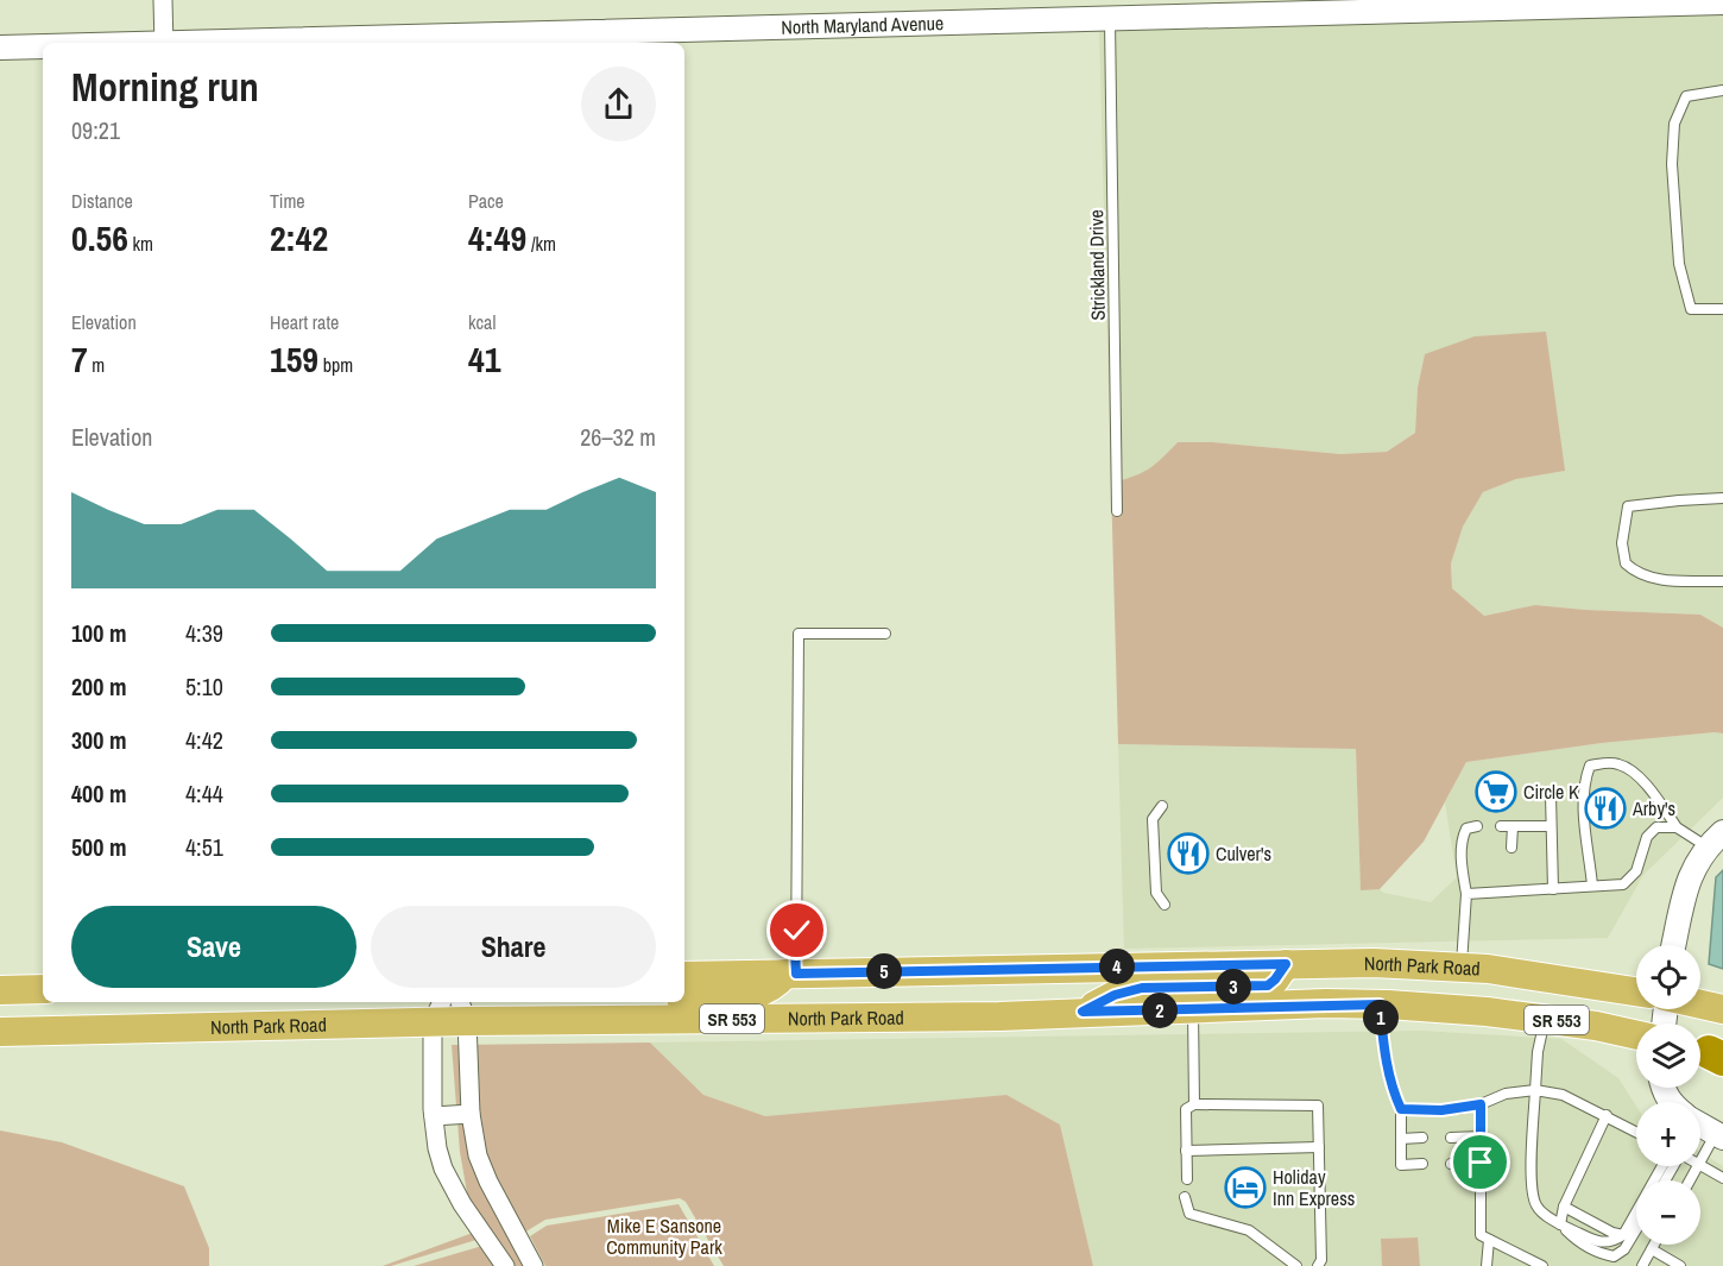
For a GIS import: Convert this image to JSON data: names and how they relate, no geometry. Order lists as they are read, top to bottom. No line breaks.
{"streets":{"main road":["North Park Road","SR 553"],"street":["North Maryland Avenue"],"lane":["Strickland Drive"]},"crossings":[["North Maryland Avenue","Strickland Drive"]],"parks":["Mike E Sansone Community Park"],"places":{"supermarket":["Circle K"],"restaurant":["Arby's","Culver's"],"hotel":["Holiday Inn Express"]},"page":{"heading":["Morning run","09:21"],"stats":[["Distance","0.56 km"],["Time","2:42"],["Pace","4:49 /km"],["Elevation","7 m"],["Heart rate","159 bpm"],["kcal","41"]],"chart":["Elevation","26–32 m"],"list":[{"name":"100 m","note":"4:39"},{"name":"200 m","note":"5:10"},{"name":"300 m","note":"4:42"},{"name":"400 m","note":"4:44"},{"name":"500 m","note":"4:51"}],"buttons":["Save","Share"],"map_buttons":["+","−"],"pins":["4","5","3","2","1"]}}
